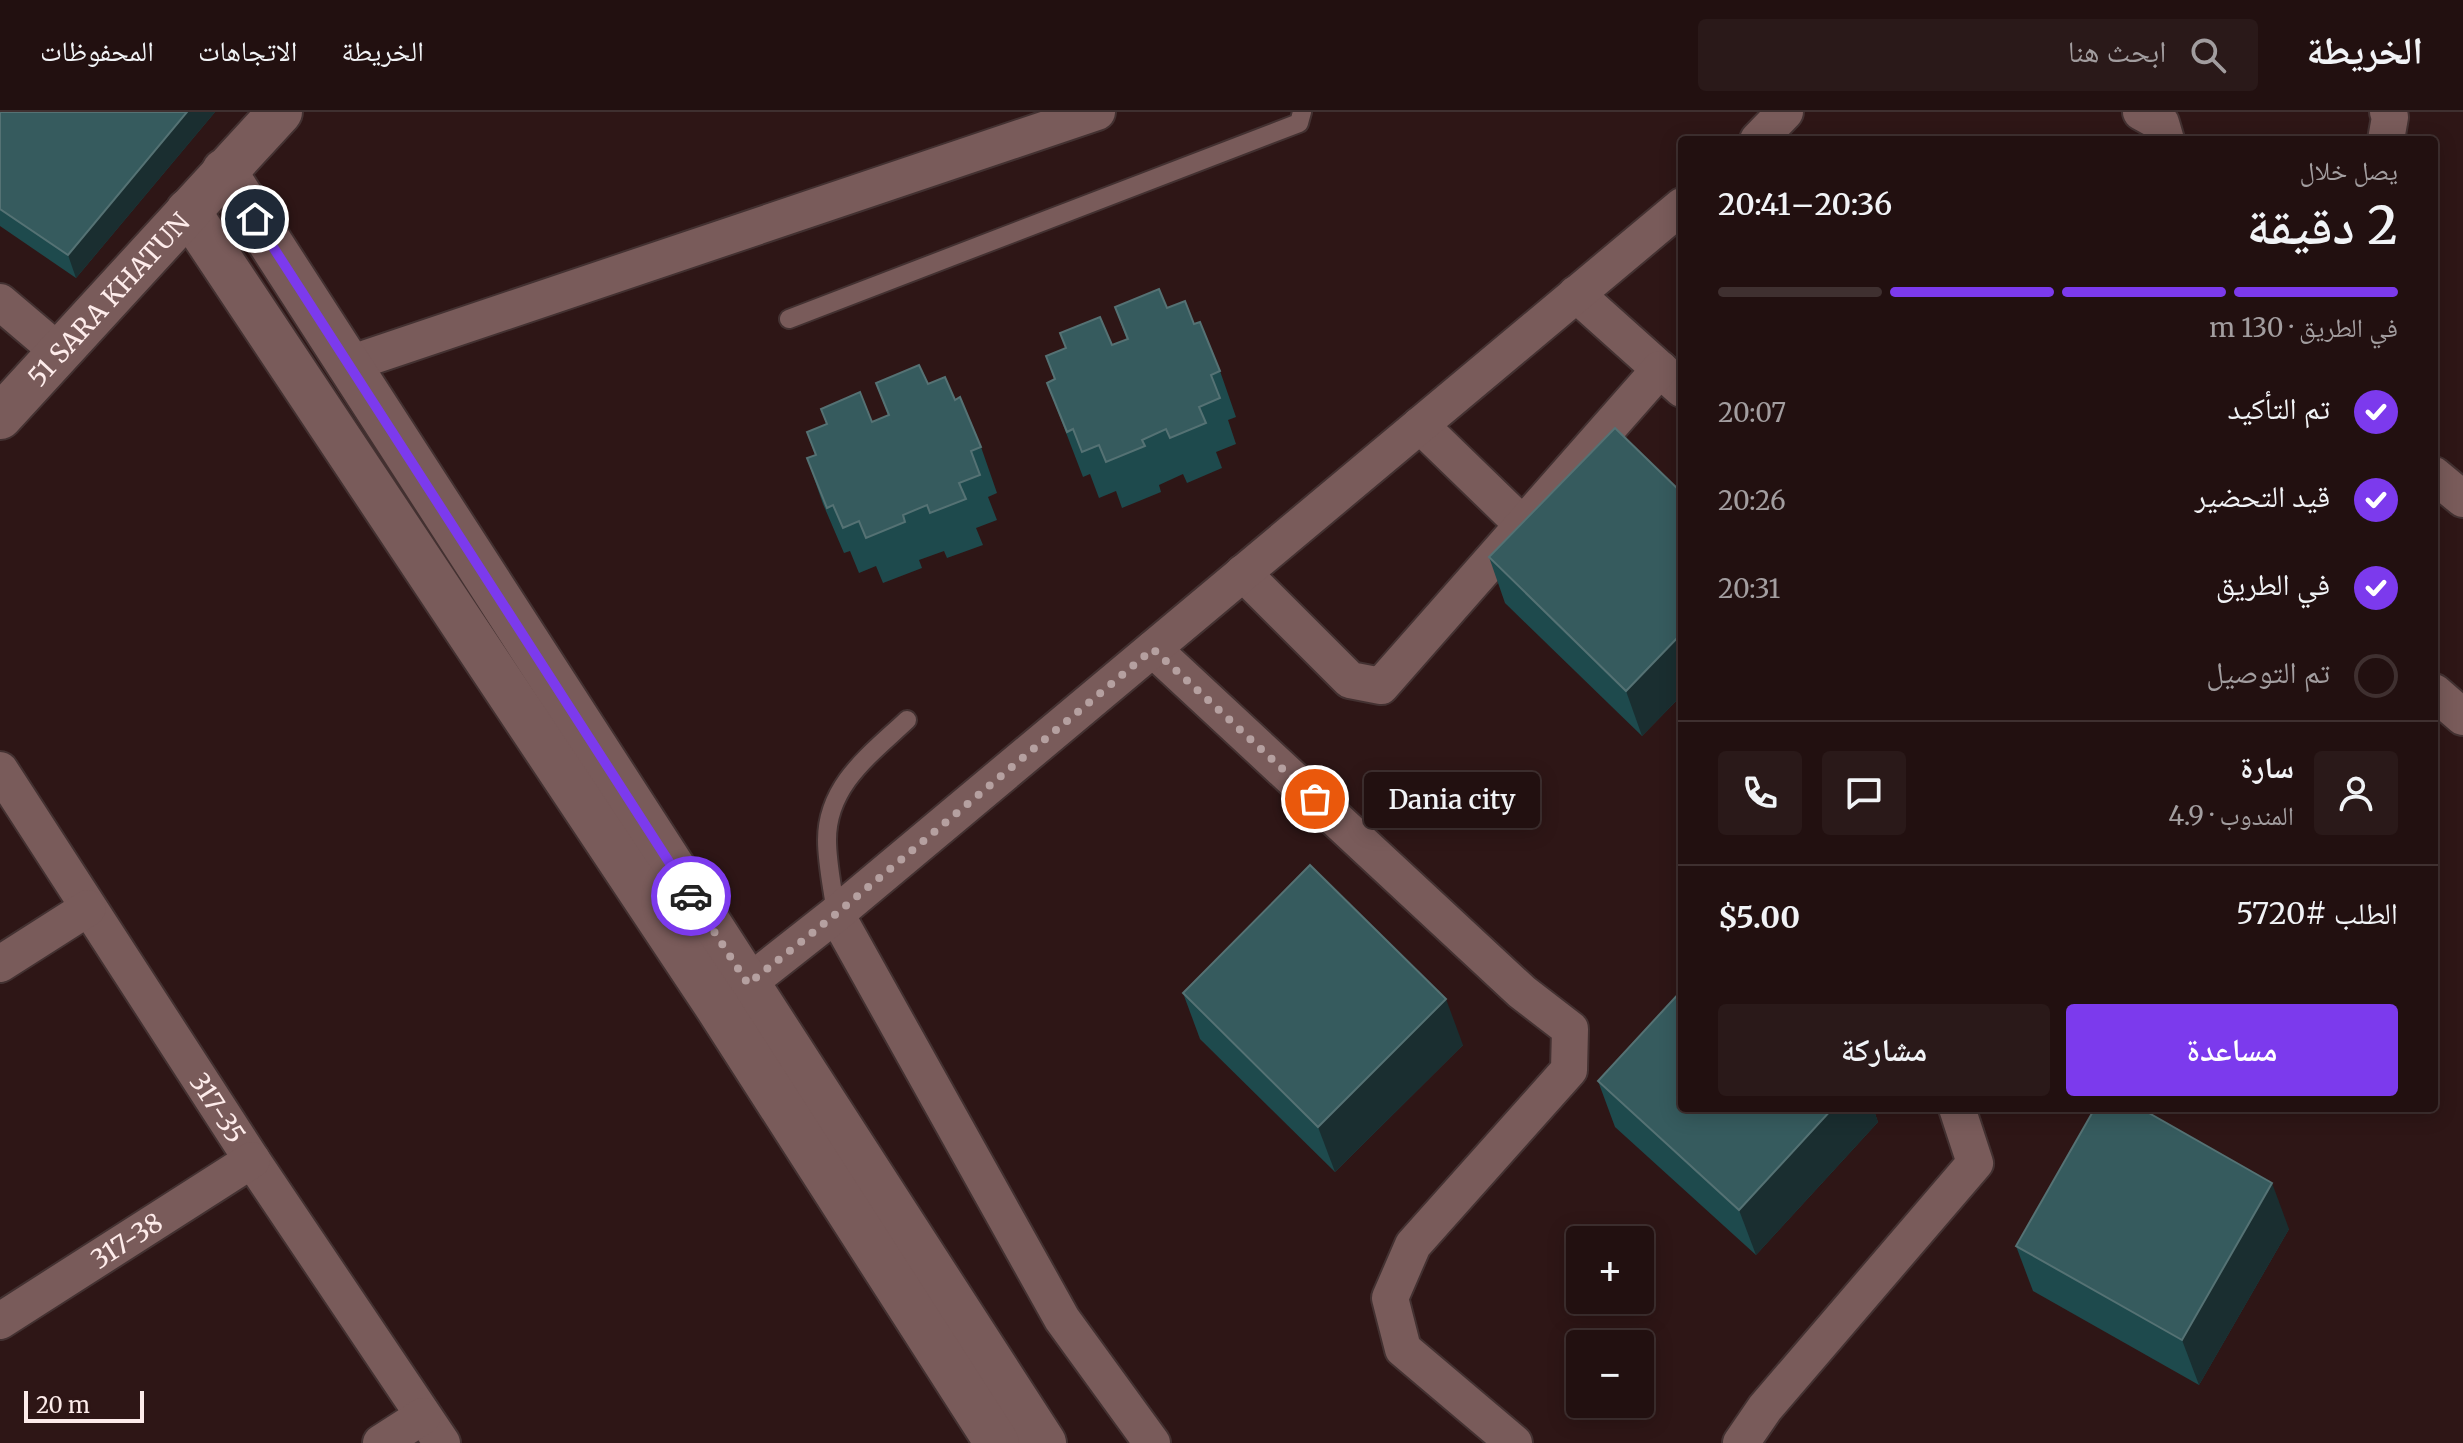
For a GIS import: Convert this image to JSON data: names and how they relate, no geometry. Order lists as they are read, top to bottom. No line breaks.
{"streets":{"street":["51 SARA KHATUN","317-35","317-38"]},"crossings":[["317-35","317-38"]],"places":["Dania city"],"scale_bar":"20 m","page":{"header":"الخريطة","search":"ابحث هنا","nav":["الخريطة","الاتجاهات","المحفوظات"],"heading":["2 دقيقة","يصل خلال","20:36–20:41"],"panel":["سارة","المندوب · 4.9","الطلب #5720","$5.00"],"bar":"في الطريق · 130 m","list":[["تم التأكيد","20:07"],["قيد التحضير","20:26"],["في الطريق","20:31"],"تم التوصيل"],"bubble":"Dania city","buttons":["مساعدة","مشاركة"],"map_buttons":["+","−"],"scale":"20 m"}}
